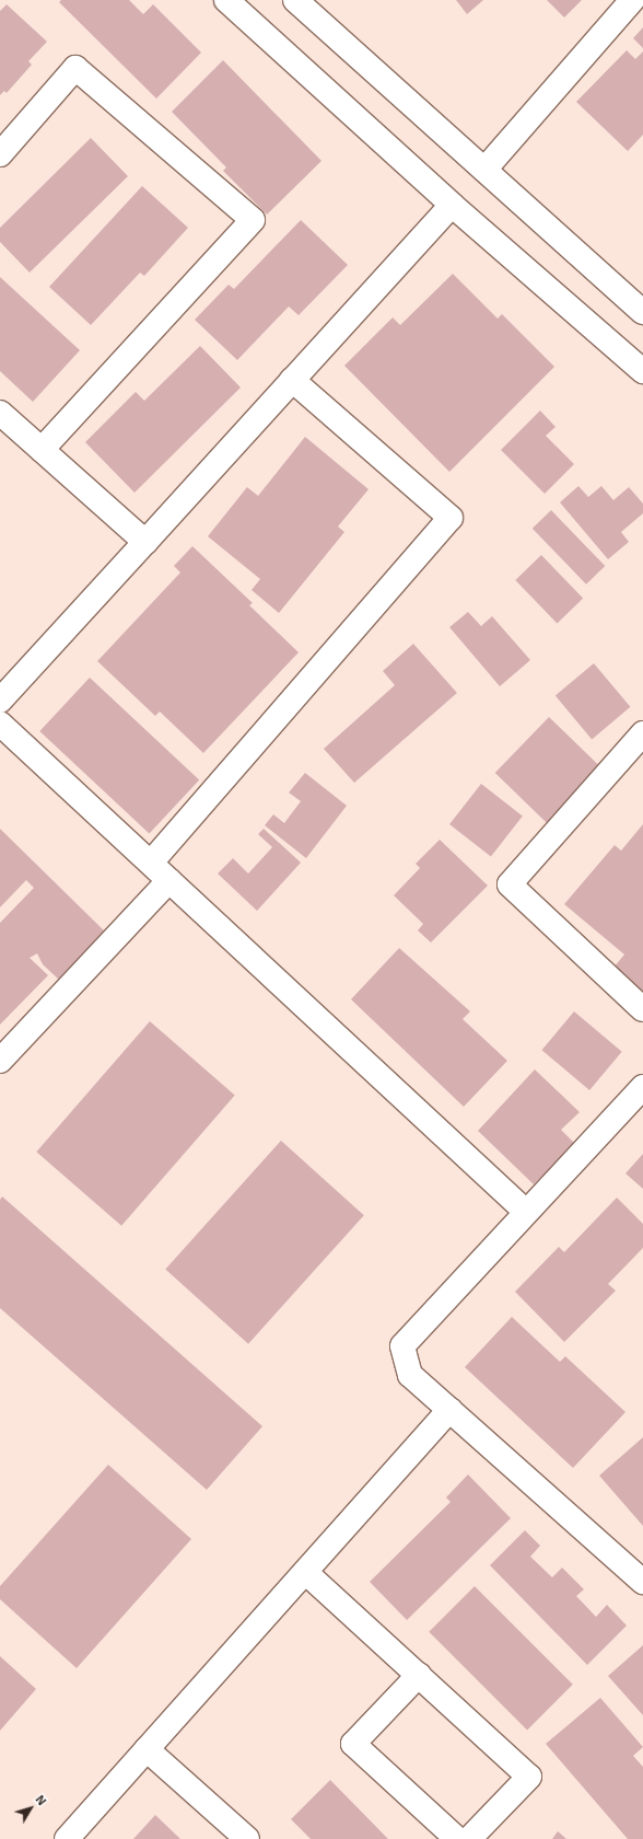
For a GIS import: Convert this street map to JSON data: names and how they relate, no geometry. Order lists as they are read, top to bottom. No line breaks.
{"north":"top right"}
